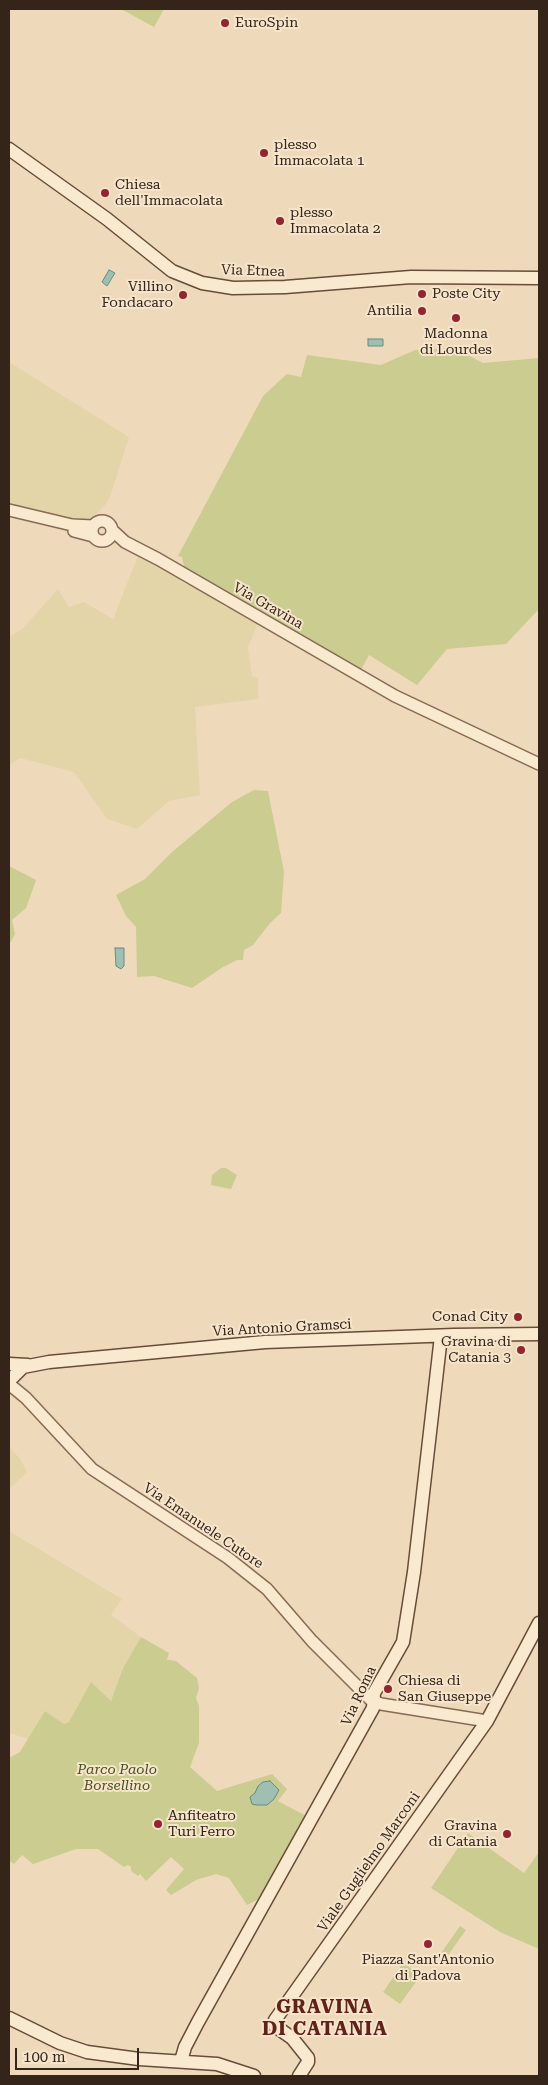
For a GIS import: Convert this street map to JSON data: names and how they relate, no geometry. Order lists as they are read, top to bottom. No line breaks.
{"streets":{"main road":["Via Etnea","Via Antonio Gramsci","Via Roma","Viale Guglielmo Marconi"],"street":["Via Gravina","Via Emanuele Cutore"]},"crossings":[["Via Antonio Gramsci","Via Emanuele Cutore"],["Via Antonio Gramsci","Via Roma"],["Via Emanuele Cutore","Via Roma"]],"districts":["GRAVINA DI CATANIA"],"parks":["Parco Paolo Borsellino"],"places":["EuroSpin","plesso Immacolata 1","Chiesa dell'Immacolata","plesso Immacolata 2","Poste City","Villino Fondacaro","Antilia","Madonna di Lourdes","Conad City","Gravina di Catania 3","Chiesa di San Giuseppe","Anfiteatro Turi Ferro","Gravina di Catania","Piazza Sant'Antonio di Padova"],"scale_bar":"100 m"}
